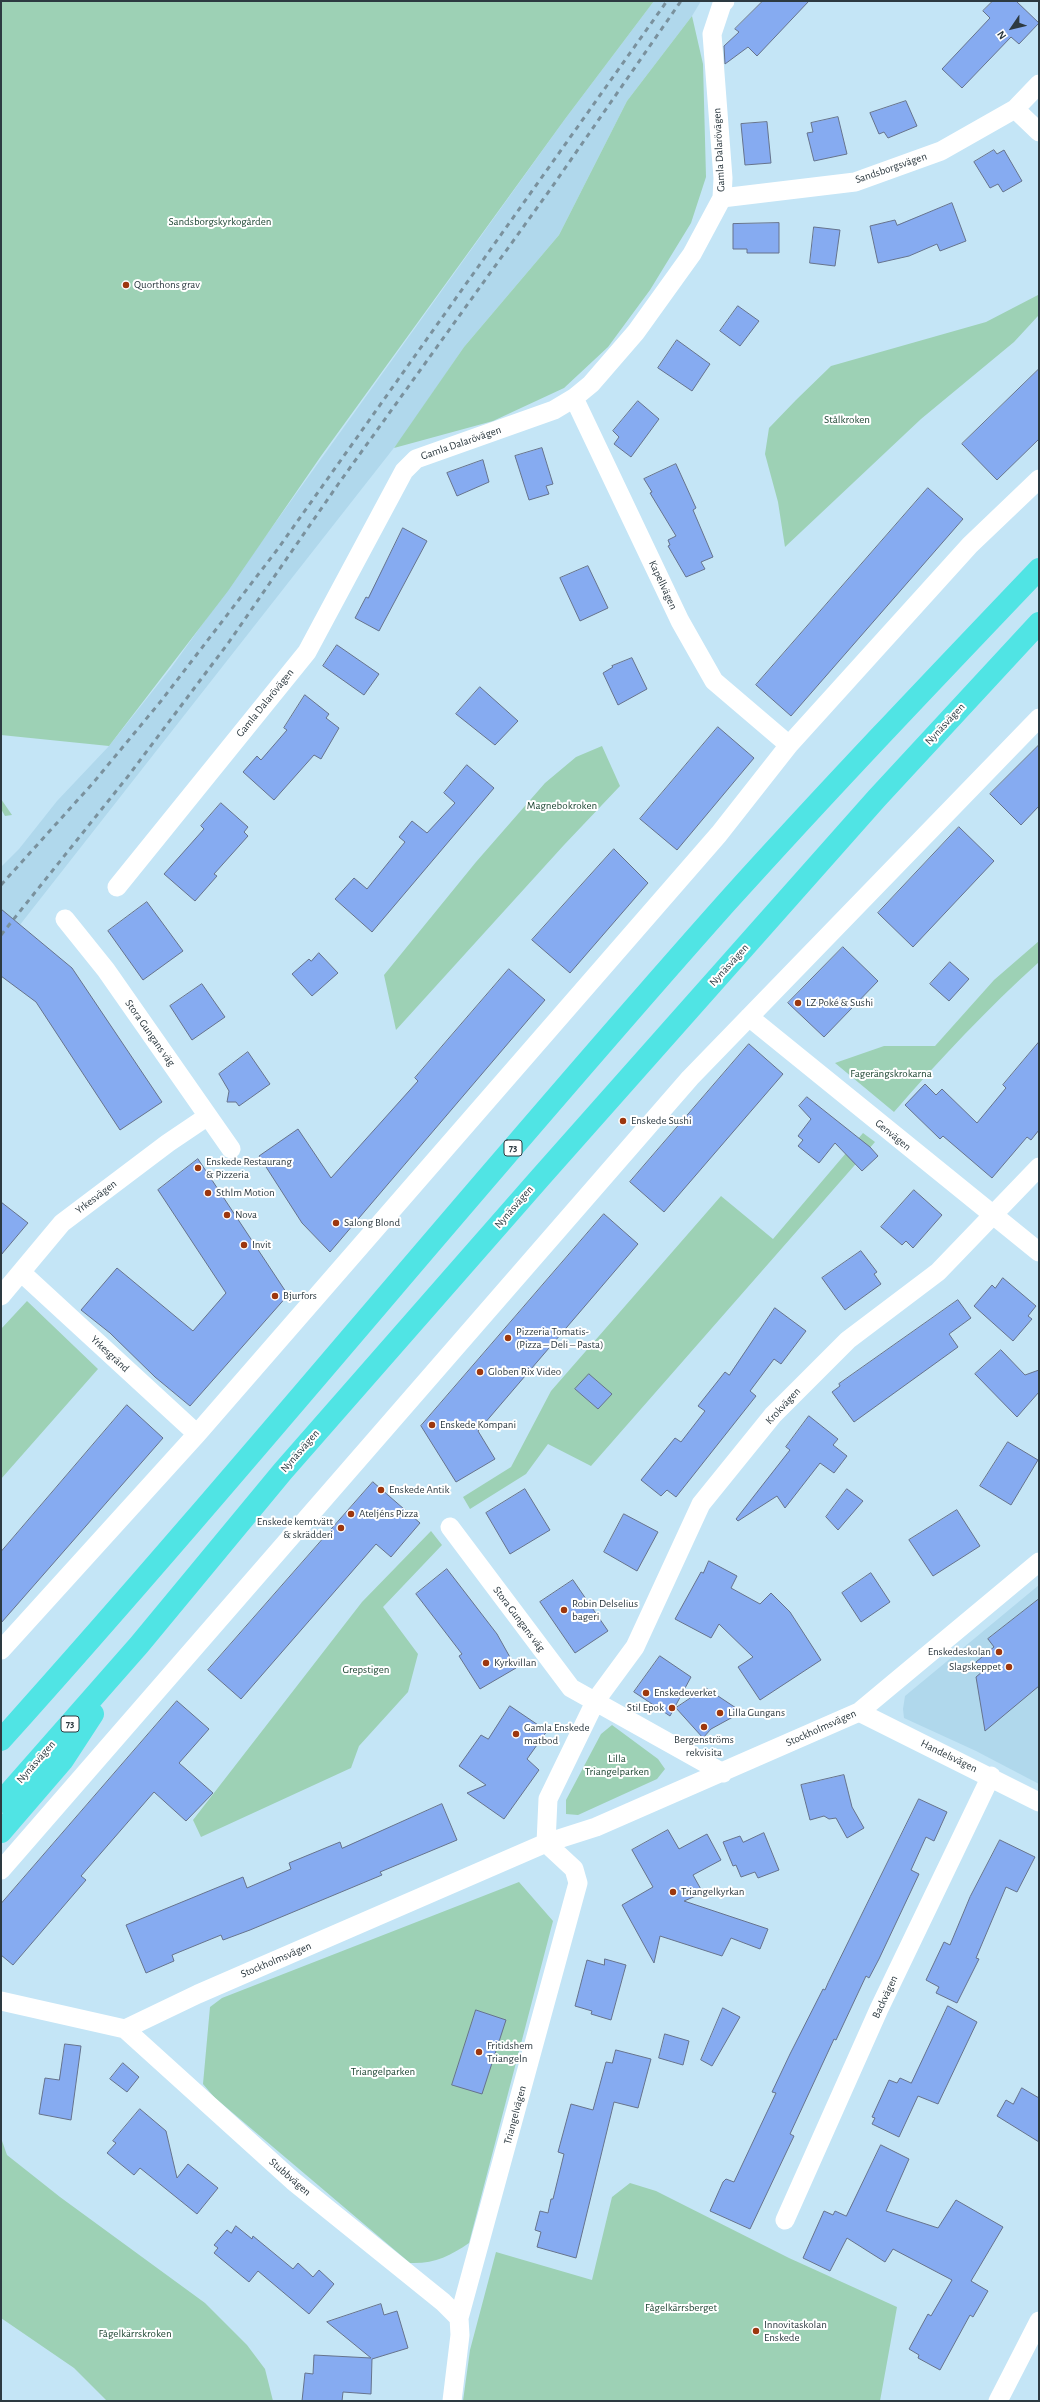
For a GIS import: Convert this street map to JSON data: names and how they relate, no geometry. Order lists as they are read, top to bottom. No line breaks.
{"streets":{"highway":["Nynäsvägen","73"],"street":["Gamla Dalarövägen","Sandsborgsvägen","Kapellvägen","Stora Gungans väg","Genvägen","Yrkesvägen","Yrkesgränd","Krokvägen","Stockholmsvägen","Handelsvägen","Backvägen","Triangelvägen","Stubbvägen"]},"crossings":[["Gamla Dalarövägen","Sandsborgsvägen"],["Gamla Dalarövägen","Kapellvägen"],["Stora Gungans väg","Yrkesvägen"],["Stora Gungans väg","Krokvägen"],["Genvägen","Krokvägen"],["Yrkesvägen","Yrkesgränd"],["Stockholmsvägen","Handelsvägen"],["Stockholmsvägen","Triangelvägen"],["Stockholmsvägen","Stubbvägen"],["Handelsvägen","Backvägen"],["Triangelvägen","Stubbvägen"]],"parks":["Sandsborgskyrkogården","Stålkroken","Magnebokroken","Fagerängskrokarna","Grepstigen","Lilla Triangelparken","Triangelparken","Fågelkärrsberget","Fågelkärrskroken"],"places":["Quorthons grav","LZ Poké & Sushi","Enskede Sushi","Enskede Restaurang & Pizzeria","Sthlm Motion","Nova","Salong Blond","Invit","Bjurfors","Pizzeria Tomatis- (Pizza – Deli – Pasta)","Globen Rix Video","Enskede Kompani","Enskede Antik","Ateljéns Pizza","Enskede kemtvätt & skrädderi","Robin Delselius bageri","Enskedeskolan","Kyrkvillan","Slagskeppet","Enskedeverket","Stil Epok","Lilla Gungans","Bergenströms rekvisita","Gamla Enskede matbod","Triangelkyrkan","Fritidshem Triangeln","Innovitaskolan Enskede"],"north":"bottom left"}
